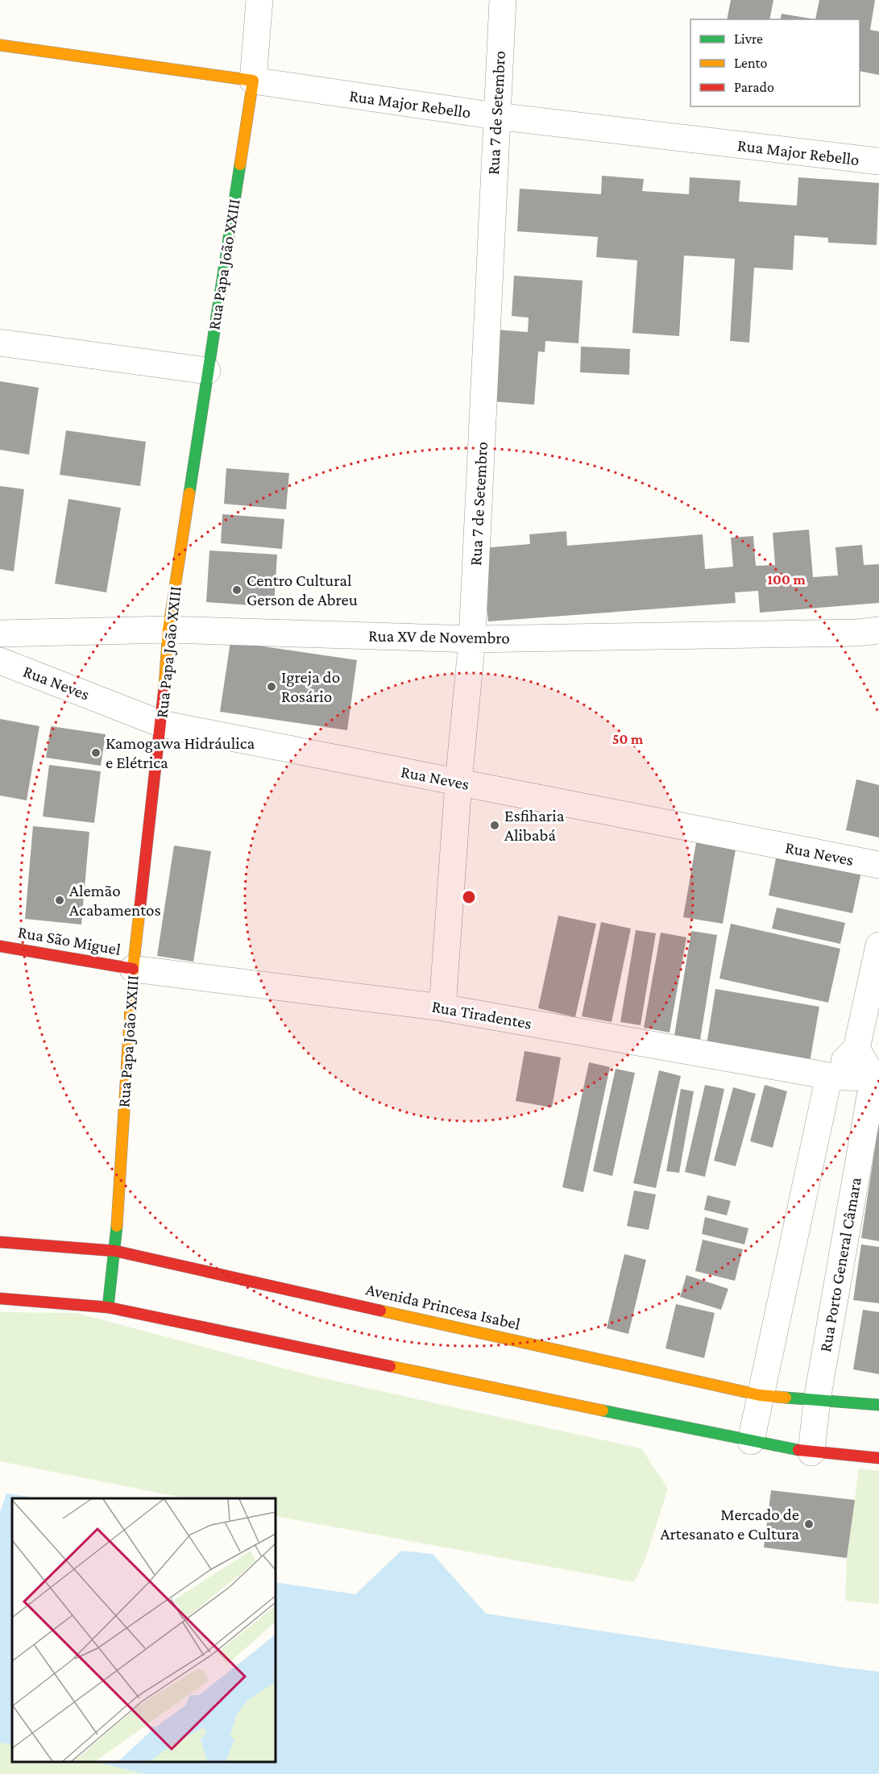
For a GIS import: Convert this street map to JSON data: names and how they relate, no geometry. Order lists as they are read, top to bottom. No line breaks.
{"streets":{"main road":["Rua Major Rebello","Rua Papa João XXIII","Rua São Miguel","Avenida Princesa Isabel"],"street":["Rua 7 de Setembro","Rua XV de Novembro","Rua Neves","Rua Tiradentes","Rua Porto General Câmara"]},"crossings":[["Rua Major Rebello","Rua 7 de Setembro"],["Rua Major Rebello","Rua Papa João XXIII"],["Rua 7 de Setembro","Rua XV de Novembro"],["Rua 7 de Setembro","Rua Neves"],["Rua 7 de Setembro","Rua Tiradentes"],["Rua Papa João XXIII","Rua XV de Novembro"],["Rua Papa João XXIII","Rua Neves"],["Rua Papa João XXIII","Rua São Miguel"],["Rua Papa João XXIII","Rua Tiradentes"],["Rua Papa João XXIII","Avenida Princesa Isabel"],["Rua São Miguel","Rua Tiradentes"],["Rua Tiradentes","Rua Porto General Câmara"],["Rua Porto General Câmara","Avenida Princesa Isabel"]],"places":["Centro Cultural Gerson de Abreu","Igreja do Rosário","Kamogawa Hidráulica e Elétrica","Esfiharia Alibabá","Alemão Acabamentos","Mercado de Artesanato e Cultura"],"legend":["Livre","Lento","Parado"],"rings":["100 m","50 m"]}
